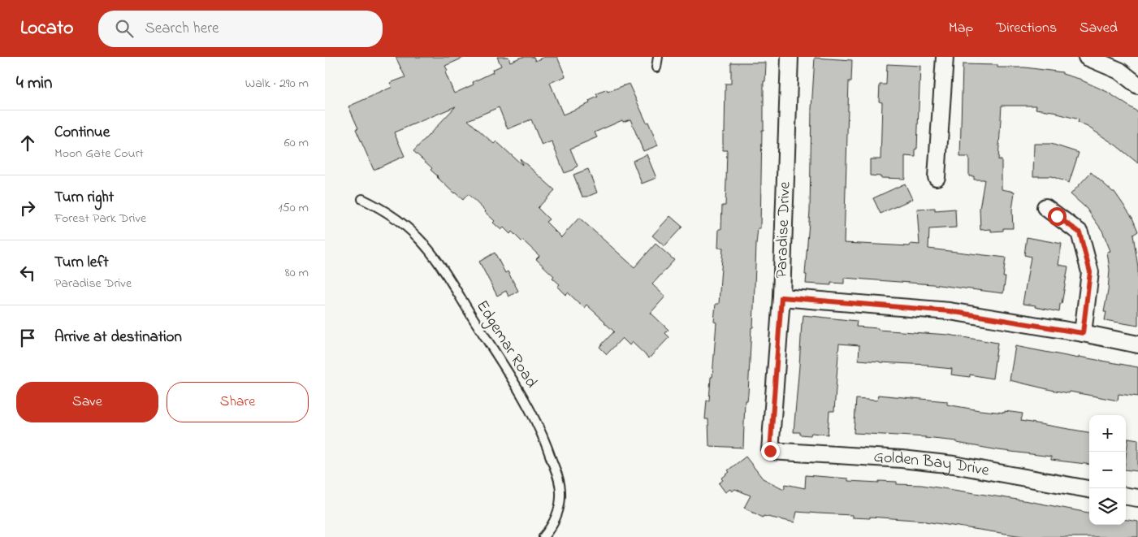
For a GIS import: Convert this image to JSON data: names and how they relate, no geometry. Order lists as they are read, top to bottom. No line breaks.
{"streets":{"street":["Paradise Drive","Golden Bay Drive"],"lane":["Edgemar Road"]},"crossings":[["Paradise Drive","Golden Bay Drive"]],"page":{"header":"Locato","search":"Search here","nav":["Map","Directions","Saved"],"heading":["4 min","Walk · 290 m"],"list":[["Continue","Moon Gate Court","60 m"],["Turn right","Forest Park Drive","150 m"],["Turn left","Paradise Drive","80 m"],"Arrive at destination"],"buttons":["Save","Share"],"map_buttons":["+","−"]}}
